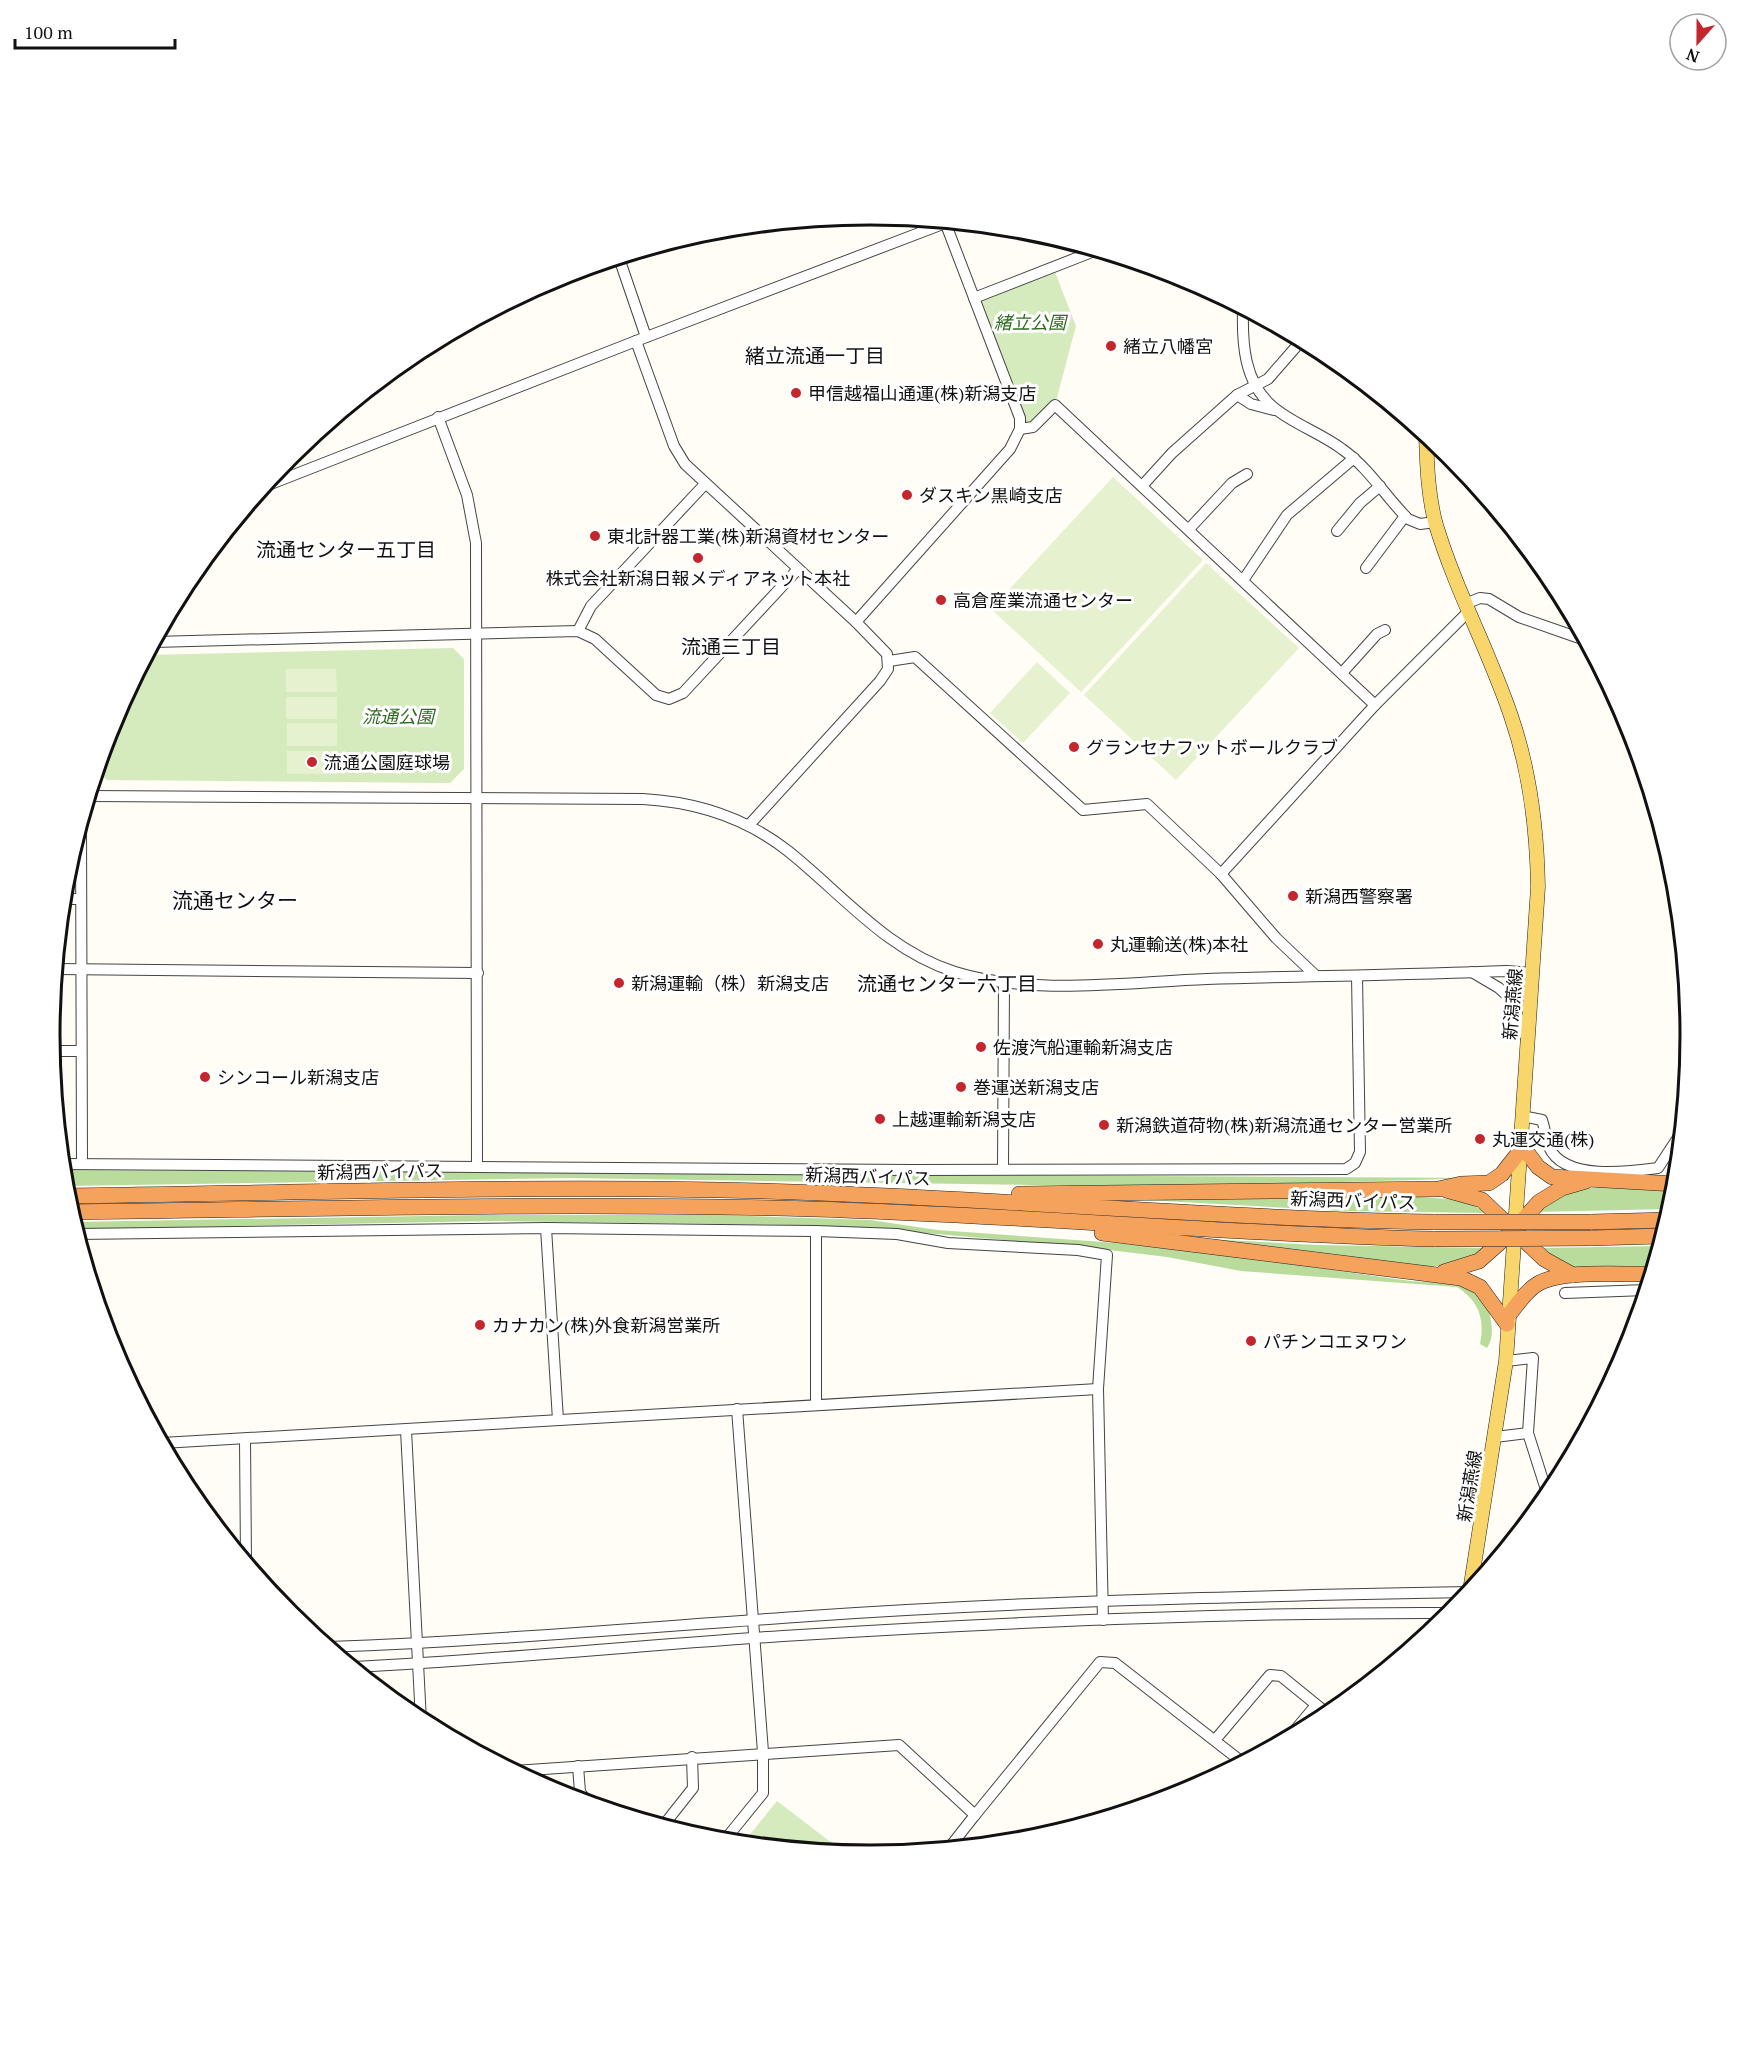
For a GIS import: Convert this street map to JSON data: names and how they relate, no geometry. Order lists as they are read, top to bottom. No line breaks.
{"streets":{"highway":["新潟西バイパス"],"main road":["新潟燕線"]},"districts":["緒立流通一丁目","流通センター五丁目","流通三丁目","流通センター","流通センター六丁目"],"parks":["緒立公園","流通公園"],"places":["緒立八幡宮","甲信越福山通運(株)新潟支店","ダスキン黒崎支店","東北計器工業(株)新潟資材センター","株式会社新潟日報メディアネット本社","高倉産業流通センター","グランセナフットボールクラブ","流通公園庭球場","新潟西警察署","丸運輸送(株)本社","新潟運輸（株）新潟支店","佐渡汽船運輸新潟支店","シンコール新潟支店","巻運送新潟支店","上越運輸新潟支店","新潟鉄道荷物(株)新潟流通センター営業所","丸運交通(株)","カナカン(株)外食新潟営業所","パチンコエヌワン"],"scale_bar":"100 m","north":"bottom"}
